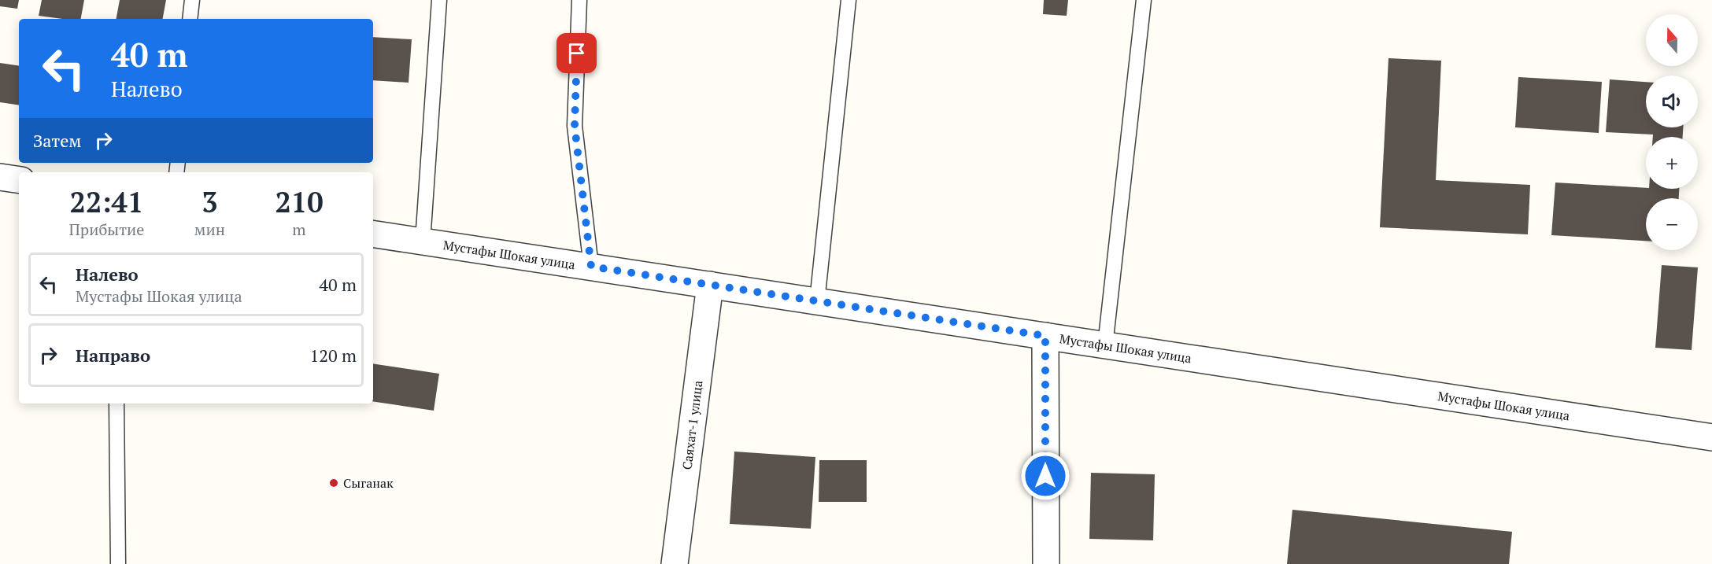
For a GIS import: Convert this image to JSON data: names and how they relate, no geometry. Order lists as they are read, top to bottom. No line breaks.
{"streets":{"street":["Мустафы Шокая улица","Саяхат-1 улица"]},"crossings":[["Мустафы Шокая улица","Саяхат-1 улица"]],"places":["Сыганак"],"north":"top","page":{"map_buttons":["+","−"],"turn":["40 m","Налево"],"then":"Затем","eta":["22:41","Прибытие","3","мин","210","m"],"list":[{"name":"Налево","note":"Мустафы Шокая улица","value":"40 m"},{"name":"Направо","value":"120 m"}]}}
